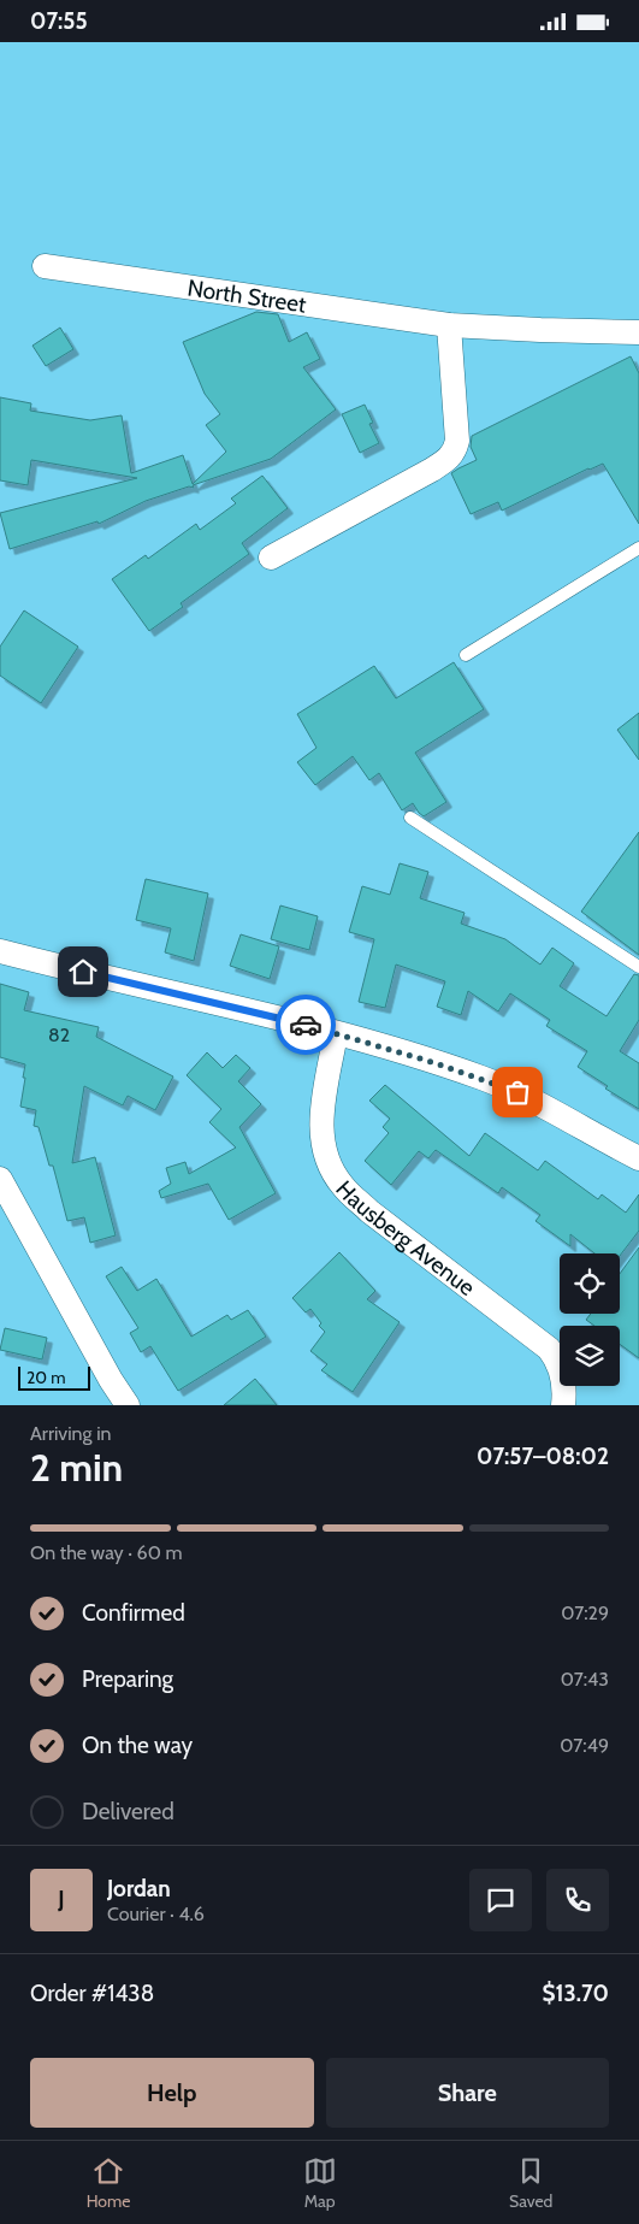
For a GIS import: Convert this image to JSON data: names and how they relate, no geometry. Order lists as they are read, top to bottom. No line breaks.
{"streets":{"street":["North Street","Hausberg Avenue"]},"house_numbers":["82"],"scale_bar":"20 m","page":{"status":"07:55","scale":"20 m","heading":["2 min","Arriving in","07:57–08:02"],"panel":["Jordan","Courier · 4.6","Order #1438","$13.70"],"bar":"On the way · 60 m","list":[["Confirmed","07:29"],["Preparing","07:43"],["On the way","07:49"],"Delivered"],"round":"J","buttons":["Help","Share"],"tabs":["Home","Map","Saved"]}}
